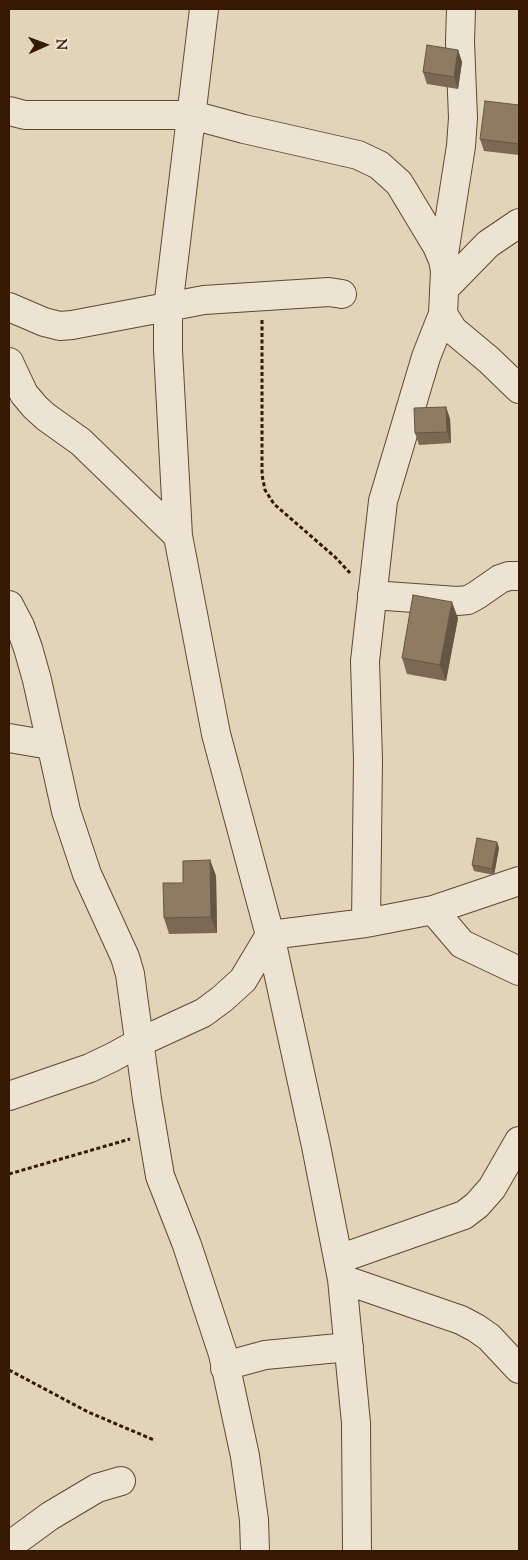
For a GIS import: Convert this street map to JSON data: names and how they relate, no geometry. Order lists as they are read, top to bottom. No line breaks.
{"north":"right"}
